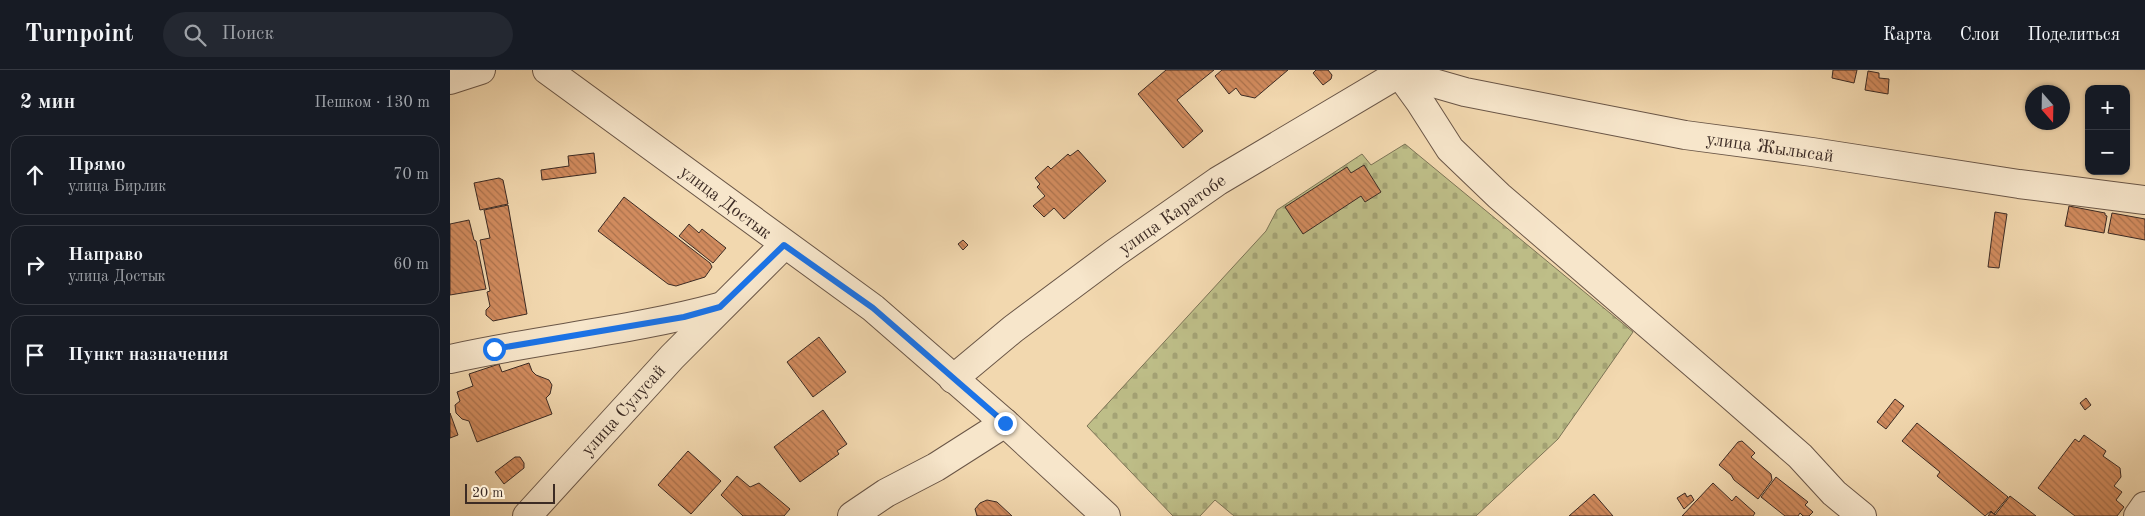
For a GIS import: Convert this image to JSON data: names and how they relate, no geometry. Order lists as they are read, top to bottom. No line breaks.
{"streets":{"street":["улица Жылысай","улица Достык","улица Каратобе","улица Сулусай"]},"crossings":[["улица Жылысай","улица Каратобе"],["улица Достык","улица Каратобе"],["улица Достык","улица Сулусай"]],"scale_bar":"20 m","north":"bottom","page":{"header":"Turnpoint","search":"Поиск","nav":["Карта","Слои","Поделиться"],"heading":["2 мин","Пешком · 130 m"],"map_buttons":["+","−"],"list":[["Прямо","улица Бирлик","70 m"],["Направо","улица Достык","60 m"],"Пункт назначения"],"scale":"20 m"}}
